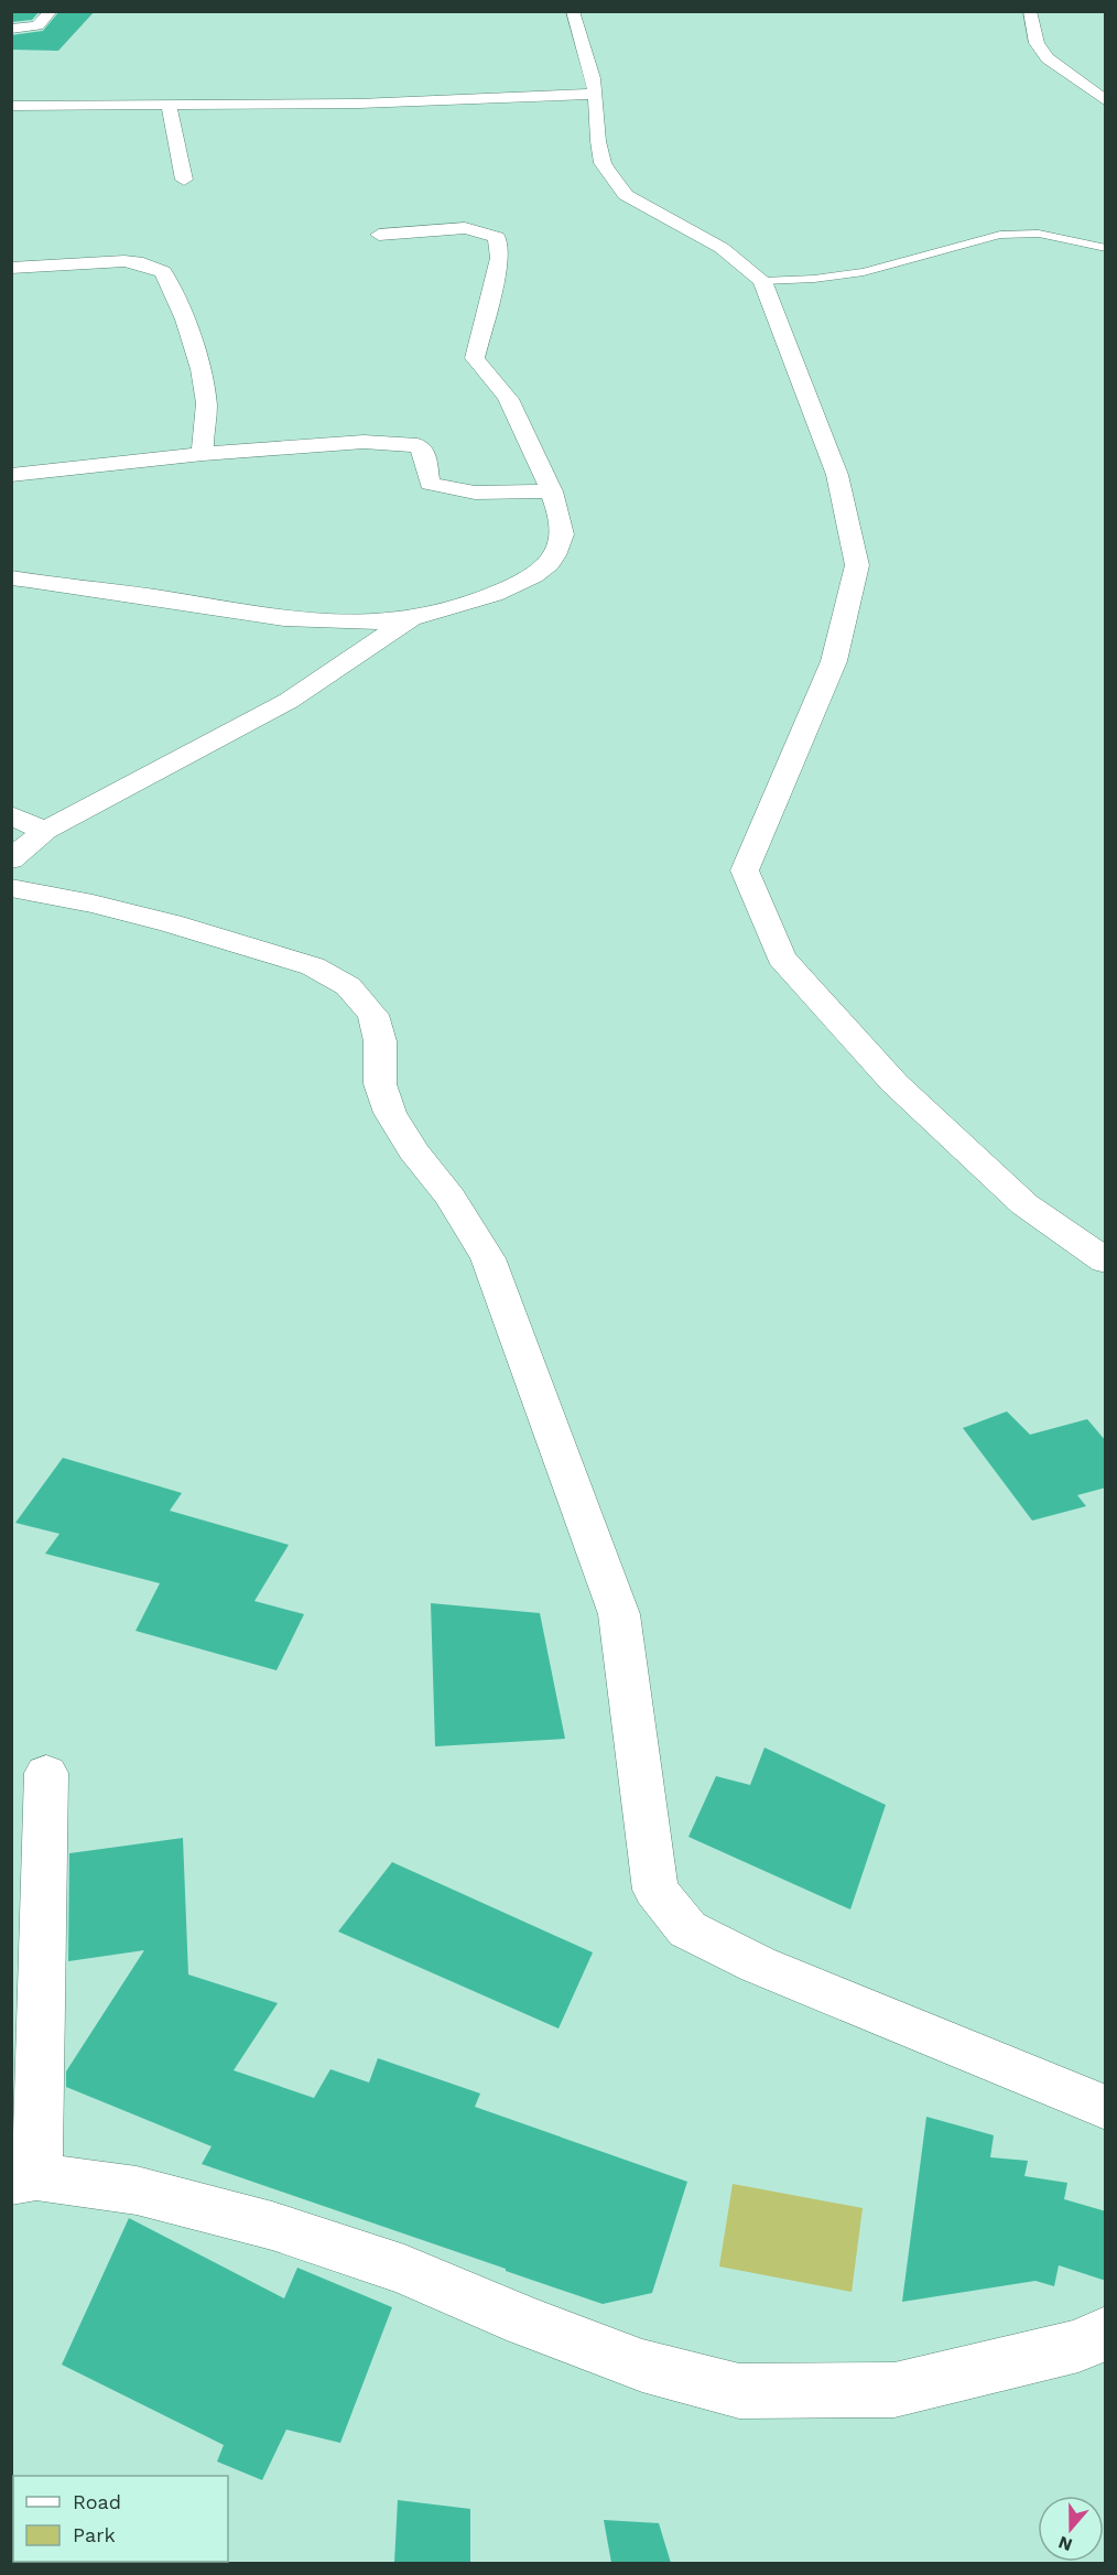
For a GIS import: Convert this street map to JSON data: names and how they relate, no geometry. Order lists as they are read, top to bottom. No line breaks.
{"legend":["Road","Park"],"north":"bottom"}
